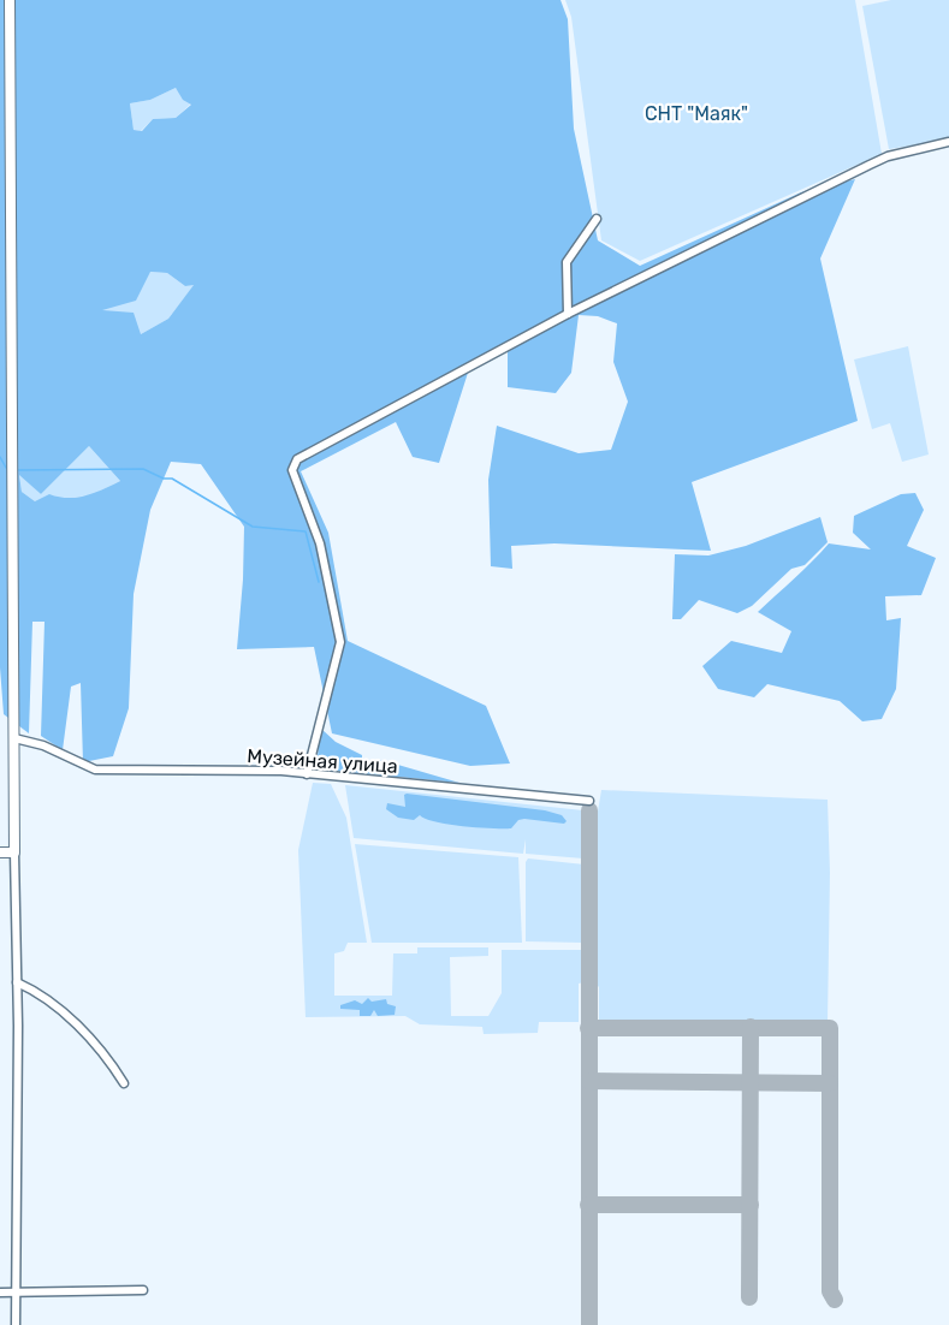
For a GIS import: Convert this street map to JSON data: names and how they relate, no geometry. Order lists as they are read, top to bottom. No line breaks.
{"streets":{"street":["Музейная улица"]},"parks":["СНТ \"Маяк\""]}
